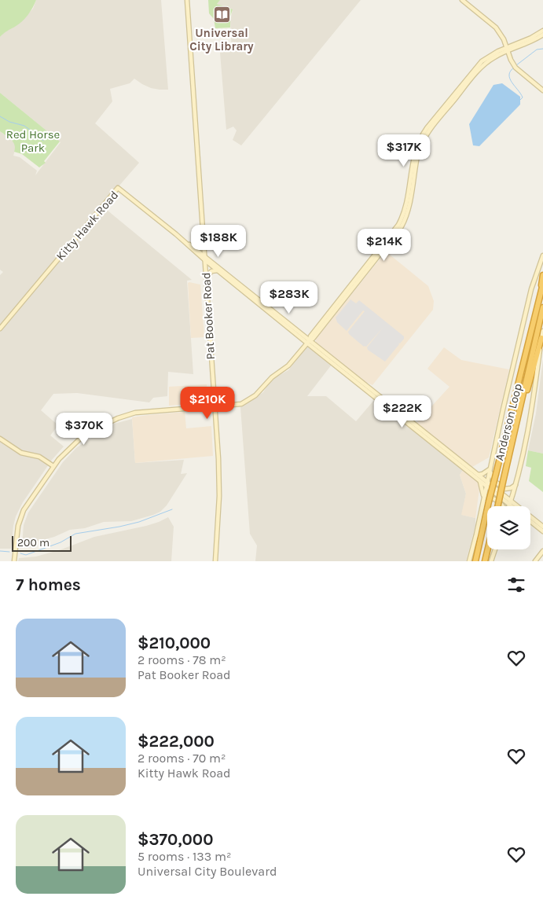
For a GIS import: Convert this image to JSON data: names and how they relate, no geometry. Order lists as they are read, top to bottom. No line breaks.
{"streets":{"highway":["Anderson Loop"],"main road":["Kitty Hawk Road","Pat Booker Road"]},"crossings":[["Kitty Hawk Road","Pat Booker Road"]],"parks":["Red Horse Park"],"places":{"library":["Universal City Library"]},"scale_bar":"200 m","page":{"price":["$317K","$188K","$214K","$283K","$210K","$222K","$370K"],"scale":"200 m","heading":"7 homes","list":[{"name":"$210,000","note":"2 rooms · 78 m² · Pat Booker Road"},{"name":"$222,000","note":"2 rooms · 70 m² · Kitty Hawk Road"},{"name":"$370,000","note":"5 rooms · 133 m² · Universal City Boulevard"}]}}
